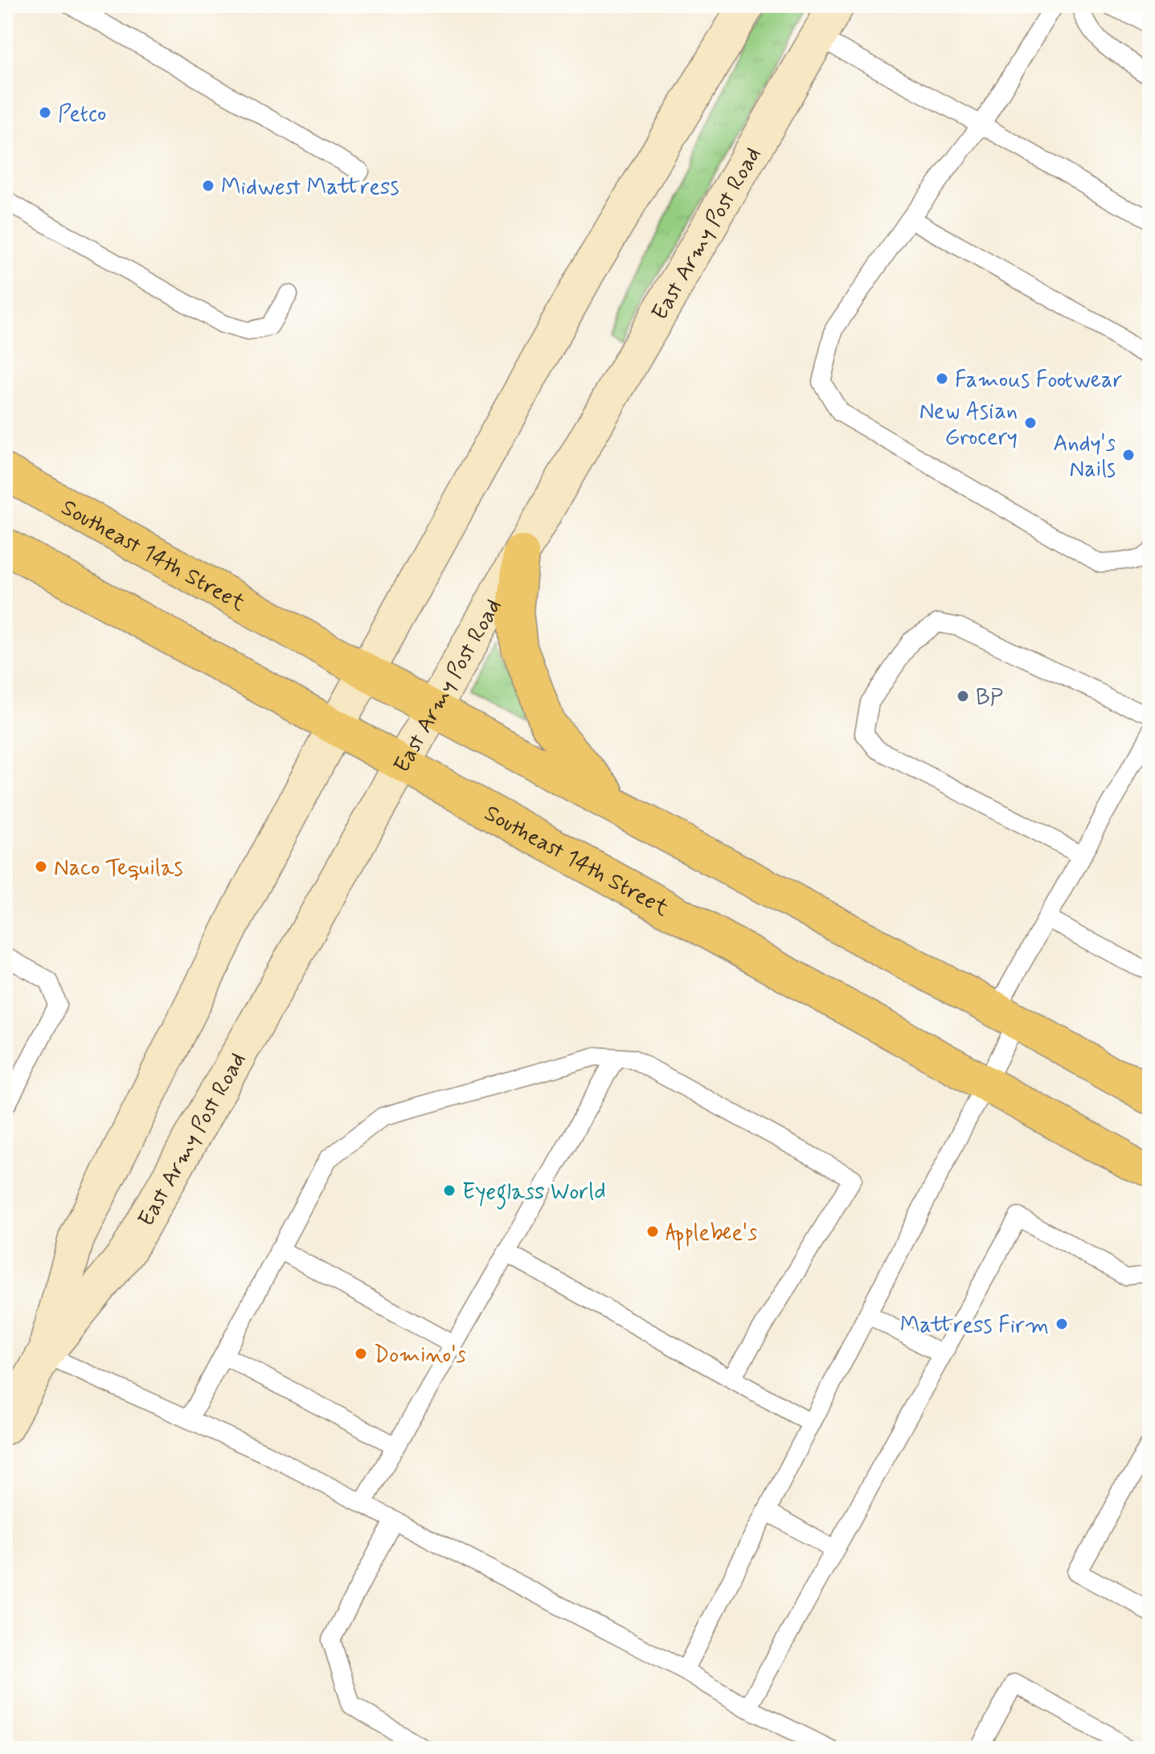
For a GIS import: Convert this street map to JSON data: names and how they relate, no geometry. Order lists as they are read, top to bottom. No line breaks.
{"streets":{"main road":["East Army Post Road","Southeast 14th Street"]},"crossings":[["East Army Post Road","Southeast 14th Street"]],"places":["Petco","Midwest Mattress","Famous Footwear","New Asian Grocery","Andy's Nails","BP","Naco Tequilas","Eyeglass World","Applebee's","Mattress Firm","Domino's"]}
